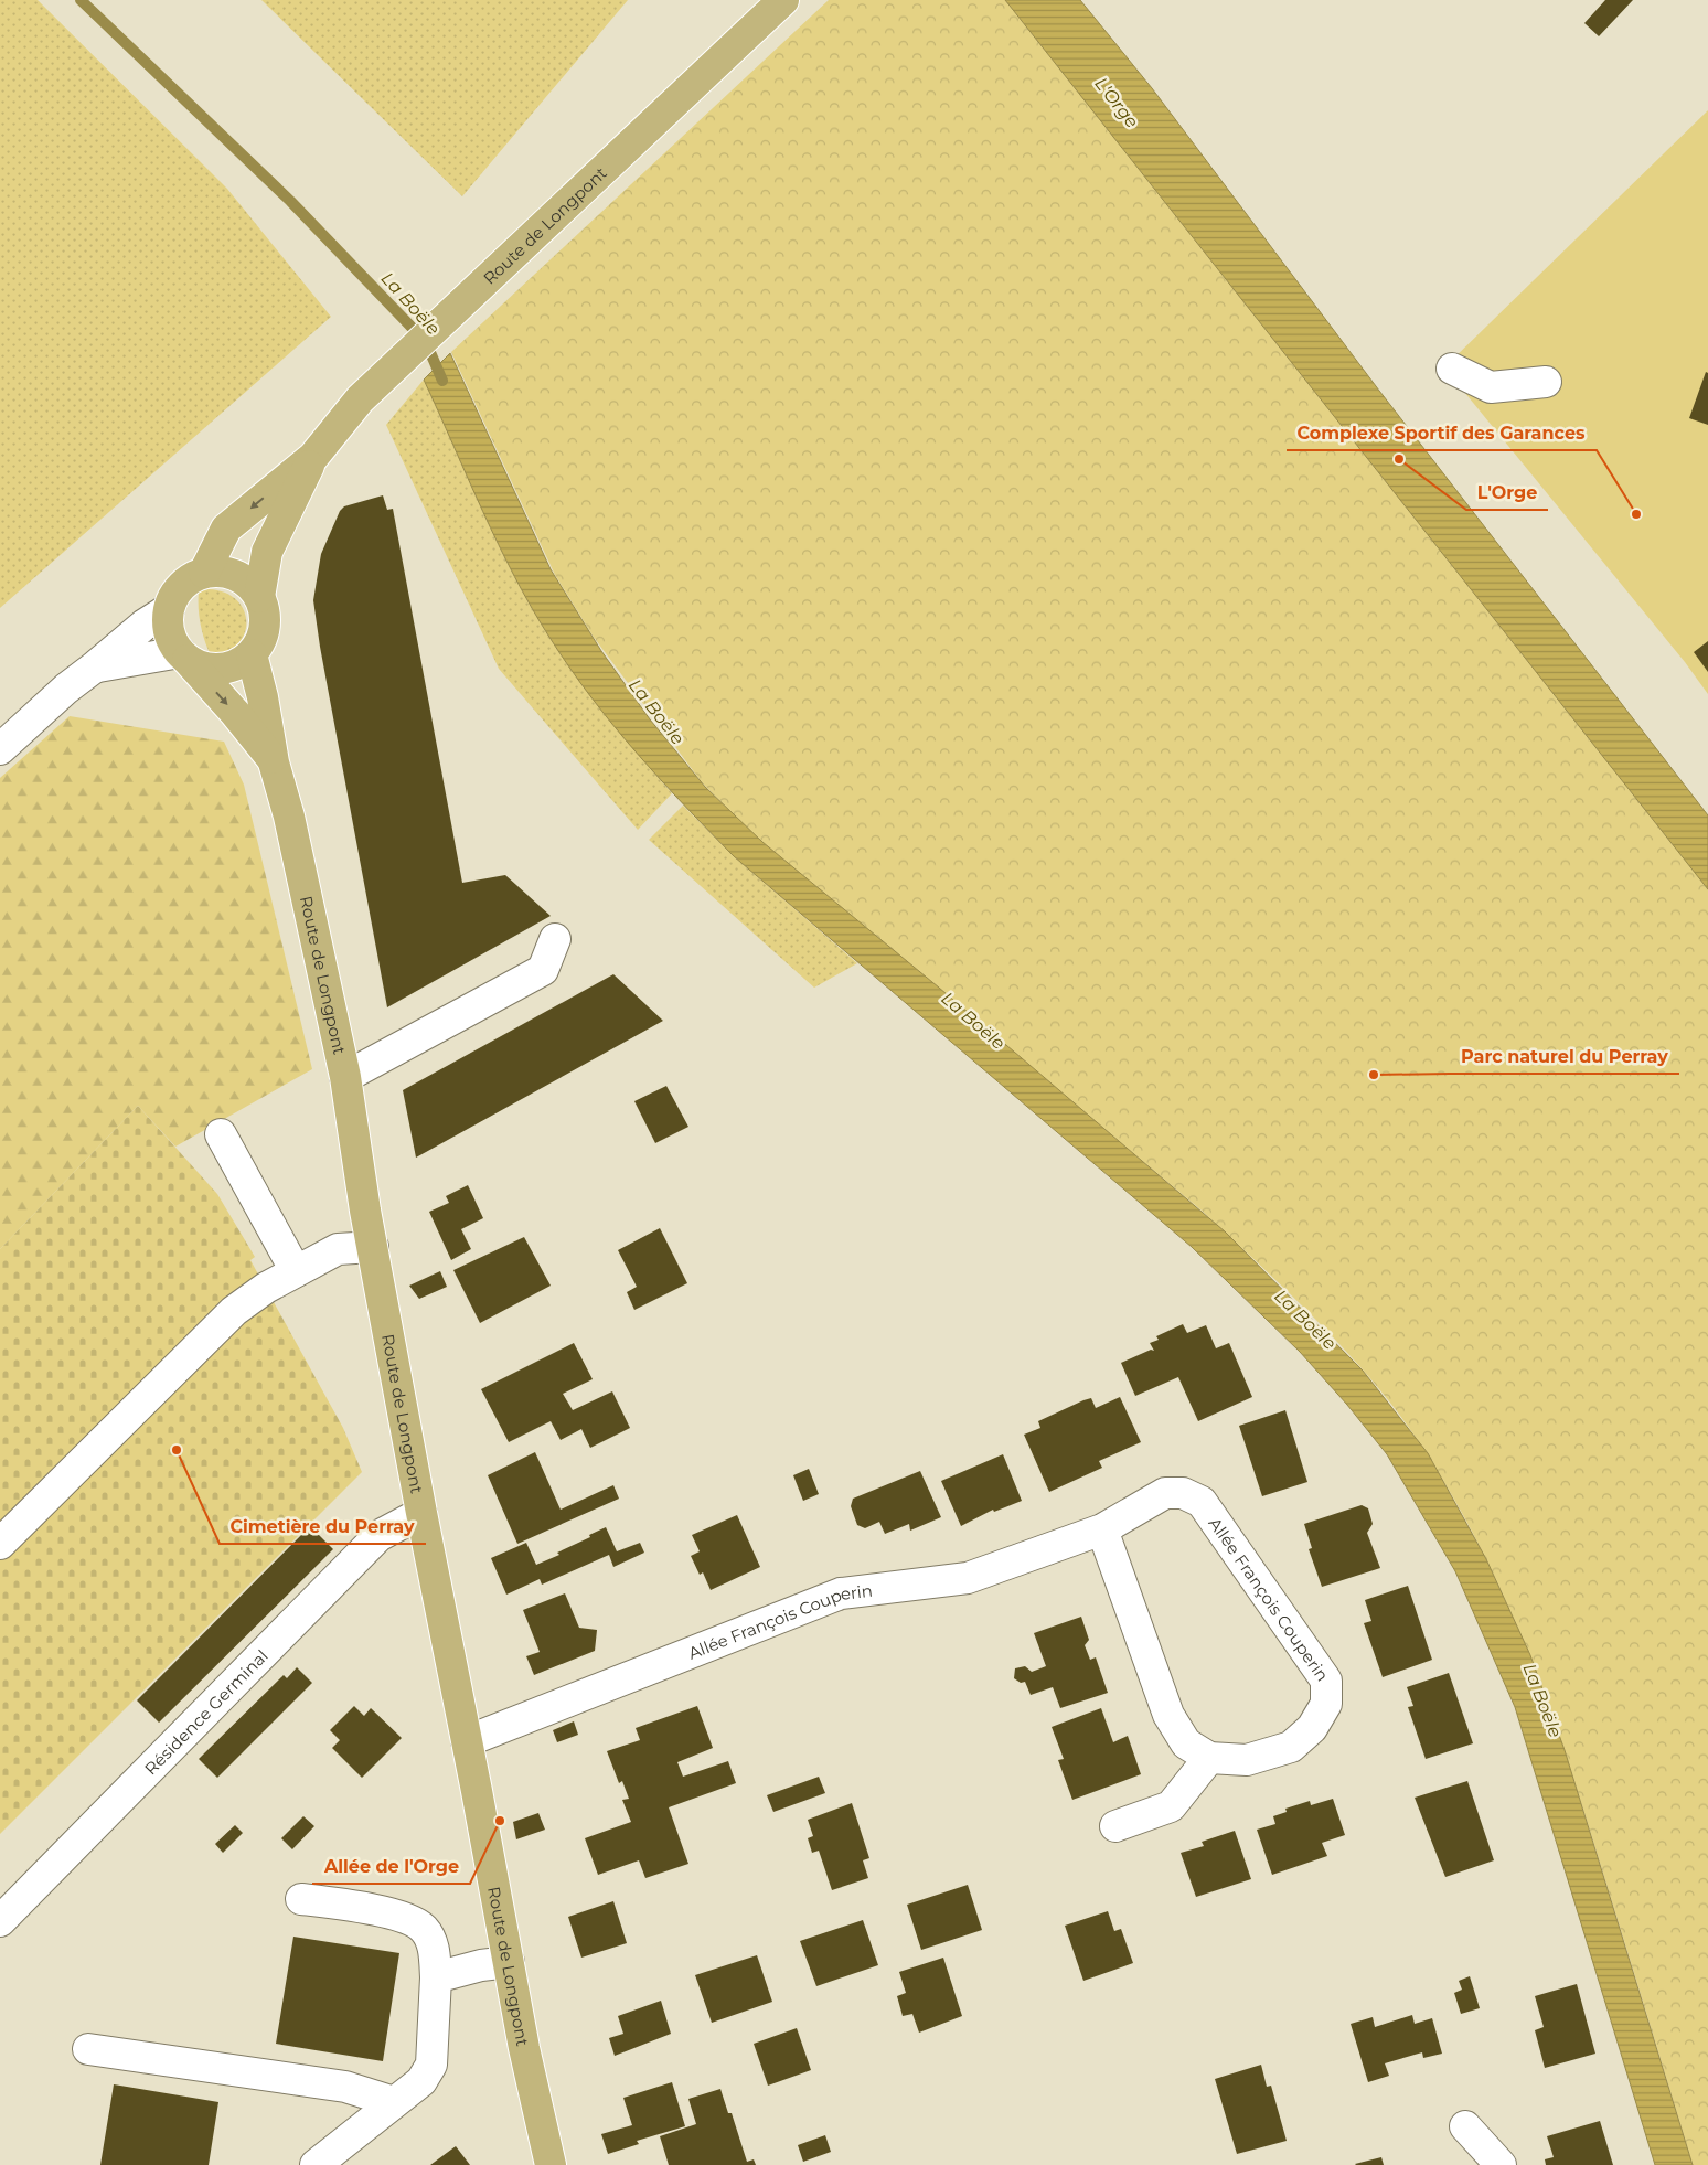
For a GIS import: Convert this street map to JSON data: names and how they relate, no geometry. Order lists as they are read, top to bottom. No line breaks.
{"streets":{"main road":["Route de Longpont"],"street":["Allée François Couperin","Résidence Germinal"]},"crossings":[["Route de Longpont","Allée François Couperin"],["Route de Longpont","Résidence Germinal"]],"water":["L'Orge","La Boële"],"places":["L'Orge","Complexe Sportif des Garances","Parc naturel du Perray","Cimetière du Perray","Allée de l'Orge"]}
